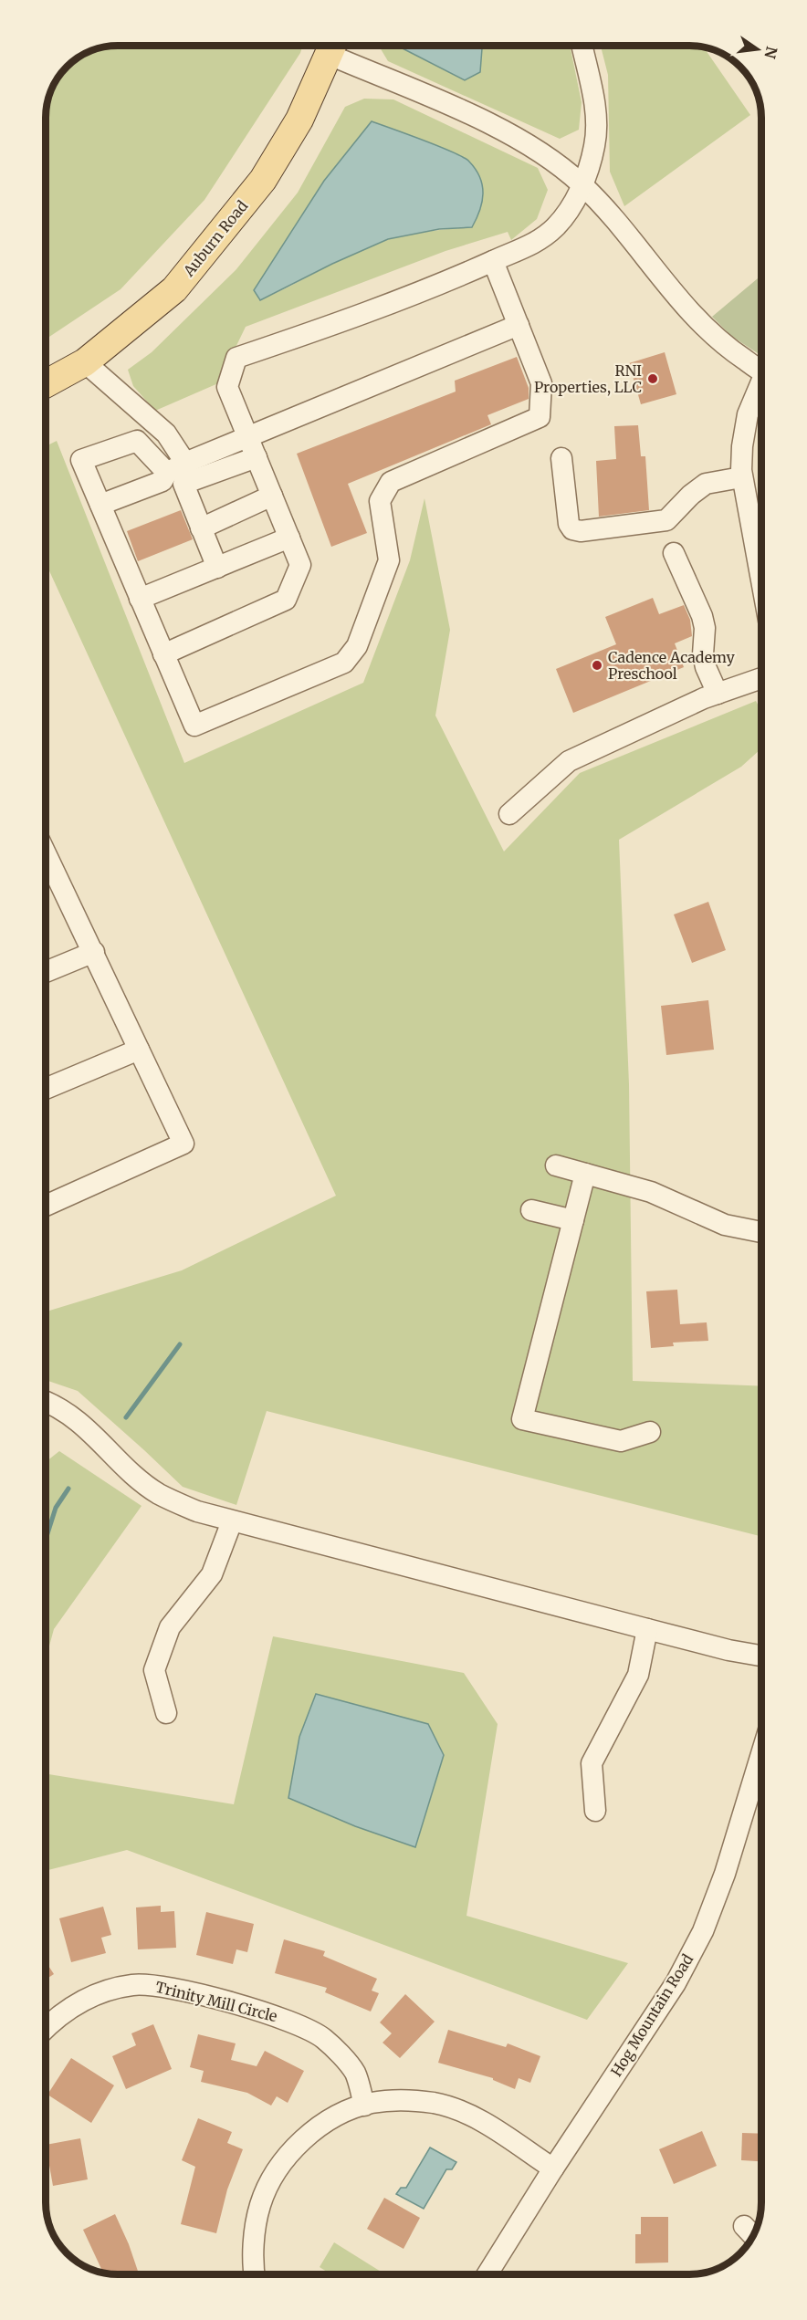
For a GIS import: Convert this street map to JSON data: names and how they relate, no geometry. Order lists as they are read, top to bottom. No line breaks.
{"streets":{"main road":["Auburn Road"],"street":["Trinity Mill Circle","Hog Mountain Road"]},"places":["RNI Properties, LLC","Cadence Academy Preschool"],"north":"right"}
